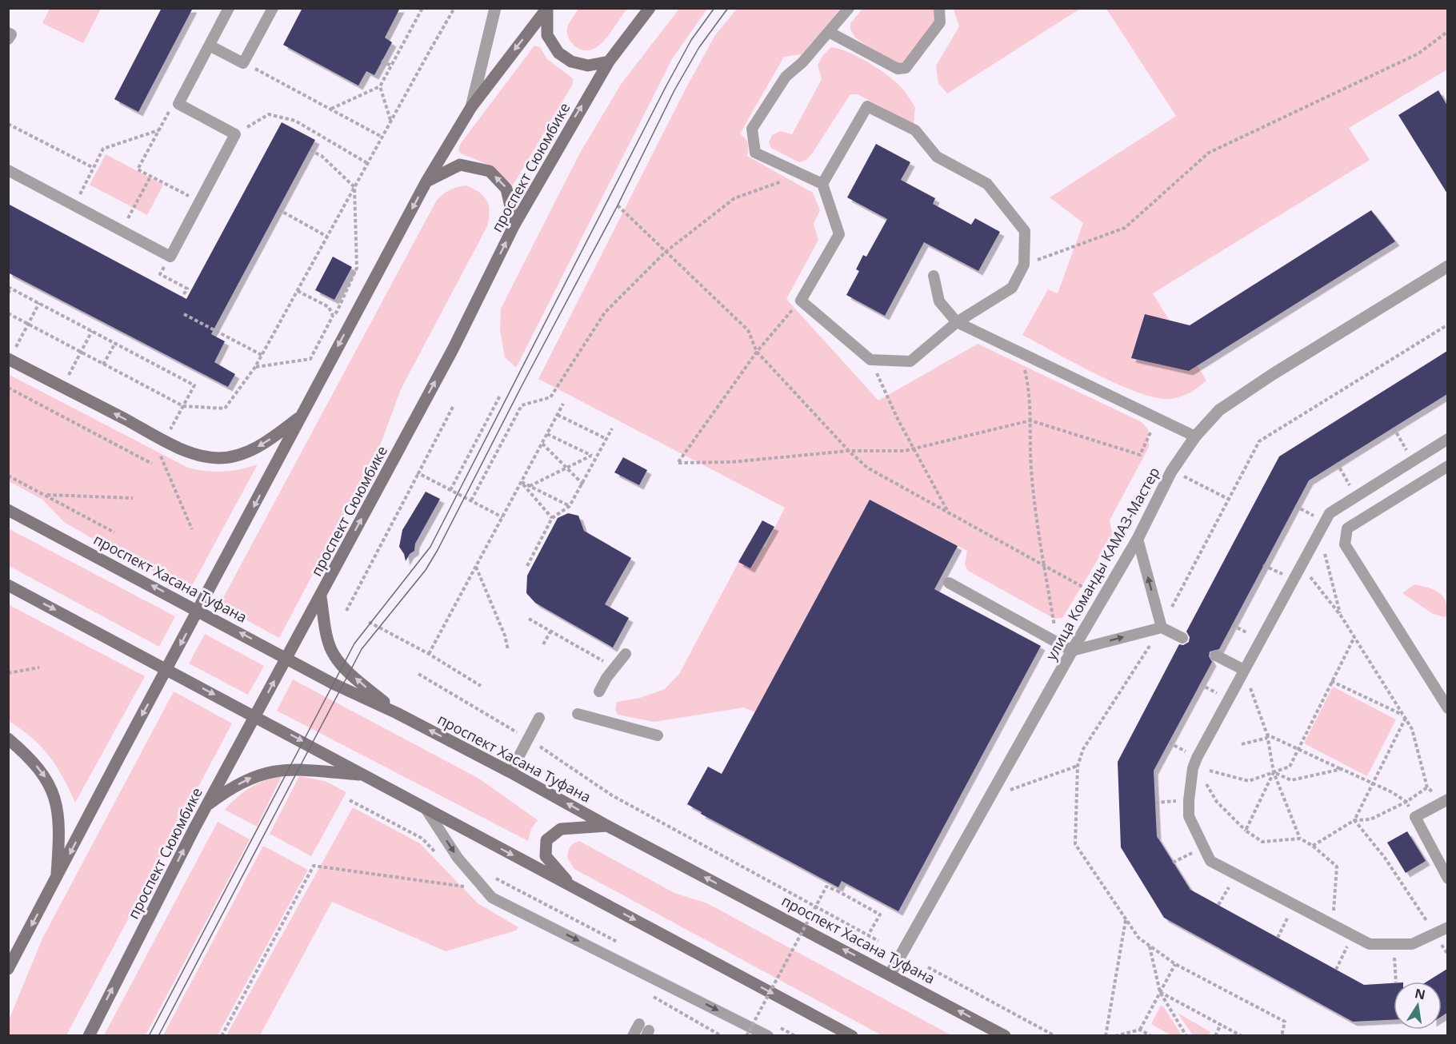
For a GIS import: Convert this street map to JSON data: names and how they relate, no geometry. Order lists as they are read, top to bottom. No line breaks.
{"streets":{"main road":["проспект Сююмбике","проспект Хасана Туфана"],"street":["улица Команды КАМАЗ-Мастер"]},"crossings":[["проспект Сююмбике","проспект Хасана Туфана"],["улица Команды КАМАЗ-Мастер","проспект Хасана Туфана"]],"north":"top"}
